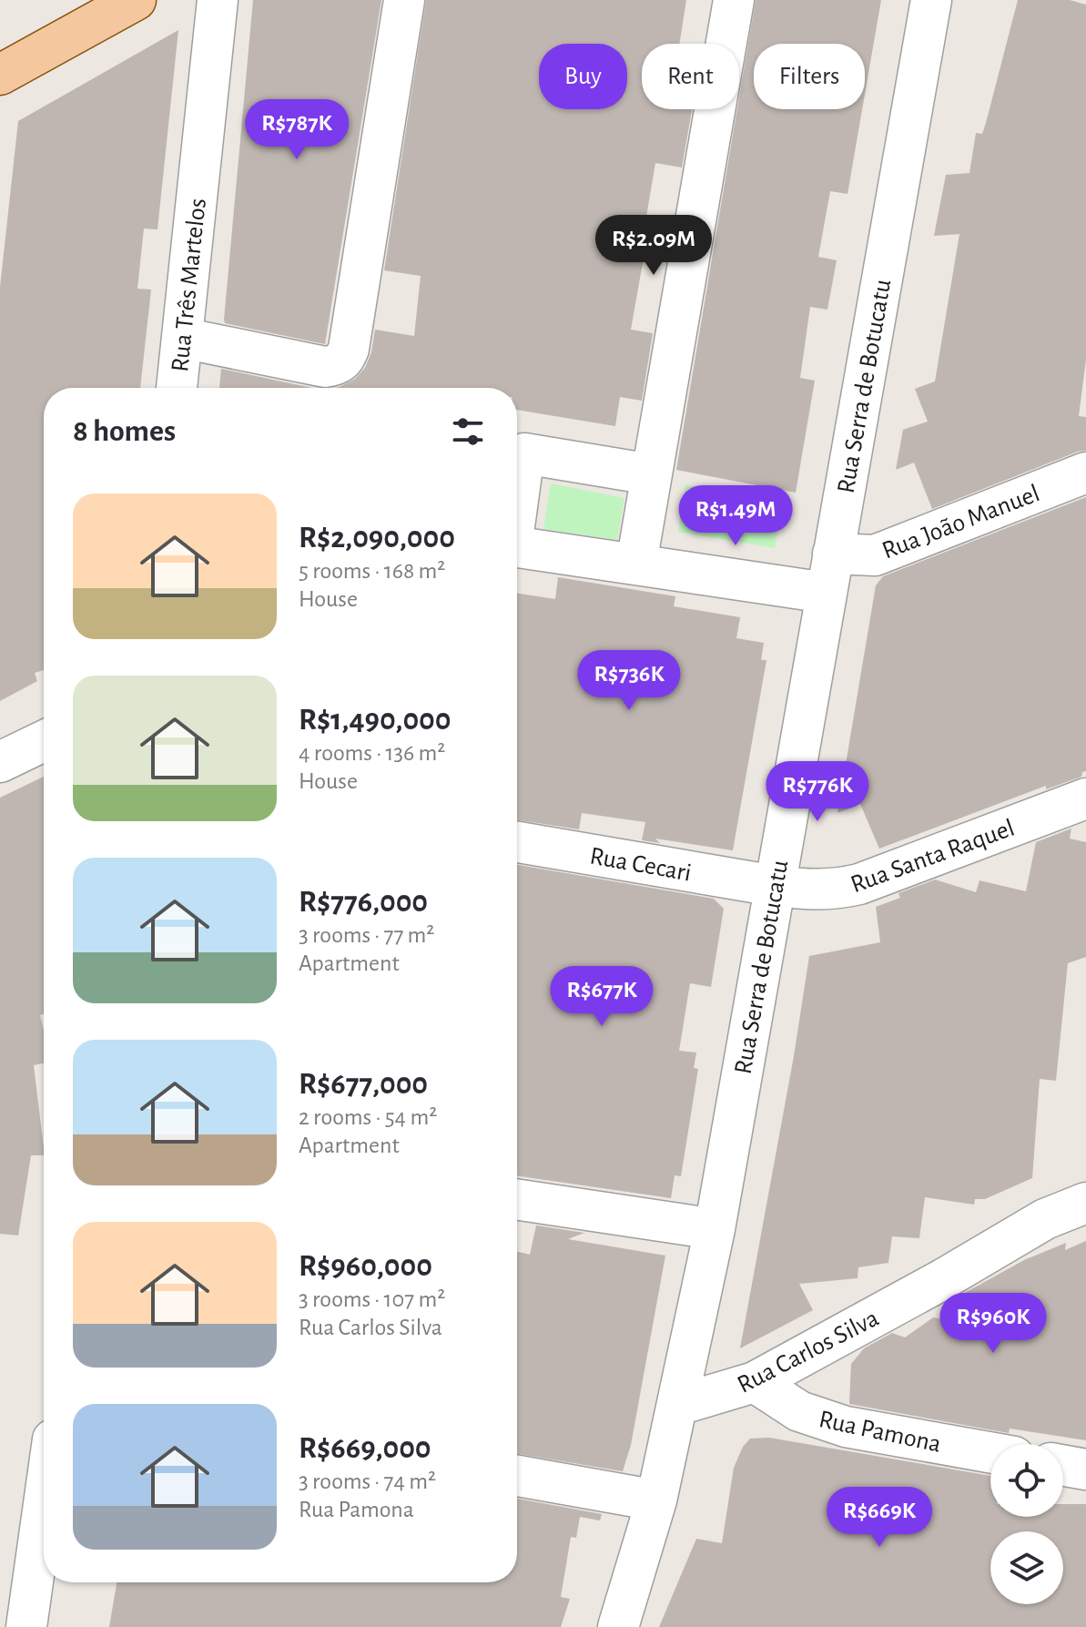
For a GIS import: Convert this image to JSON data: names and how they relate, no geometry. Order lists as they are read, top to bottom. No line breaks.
{"streets":{"street":["Rua Três Martelos","Rua Serra de Botucatu","Rua João Manuel","Rua Santa Raquel","Rua Cecari","Rua Carlos Silva","Rua Pamona"]},"crossings":[["Rua Serra de Botucatu","Rua João Manuel"],["Rua Serra de Botucatu","Rua Santa Raquel"],["Rua Serra de Botucatu","Rua Cecari"],["Rua Serra de Botucatu","Rua Carlos Silva"],["Rua Santa Raquel","Rua Cecari"],["Rua Carlos Silva","Rua Pamona"]],"page":{"chip":["Buy","Rent","Filters"],"price":["R$787K","R$2.09M","R$1.49M","R$736K","R$776K","R$677K","R$960K","R$669K"],"heading":"8 homes","list":[{"name":"R$2,090,000","note":"5 rooms · 168 m² · House"},{"name":"R$1,490,000","note":"4 rooms · 136 m² · House"},{"name":"R$776,000","note":"3 rooms · 77 m² · Apartment"},{"name":"R$677,000","note":"2 rooms · 54 m² · Apartment"},{"name":"R$960,000","note":"3 rooms · 107 m² · Rua Carlos Silva"},{"name":"R$669,000","note":"3 rooms · 74 m² · Rua Pamona"}]}}
